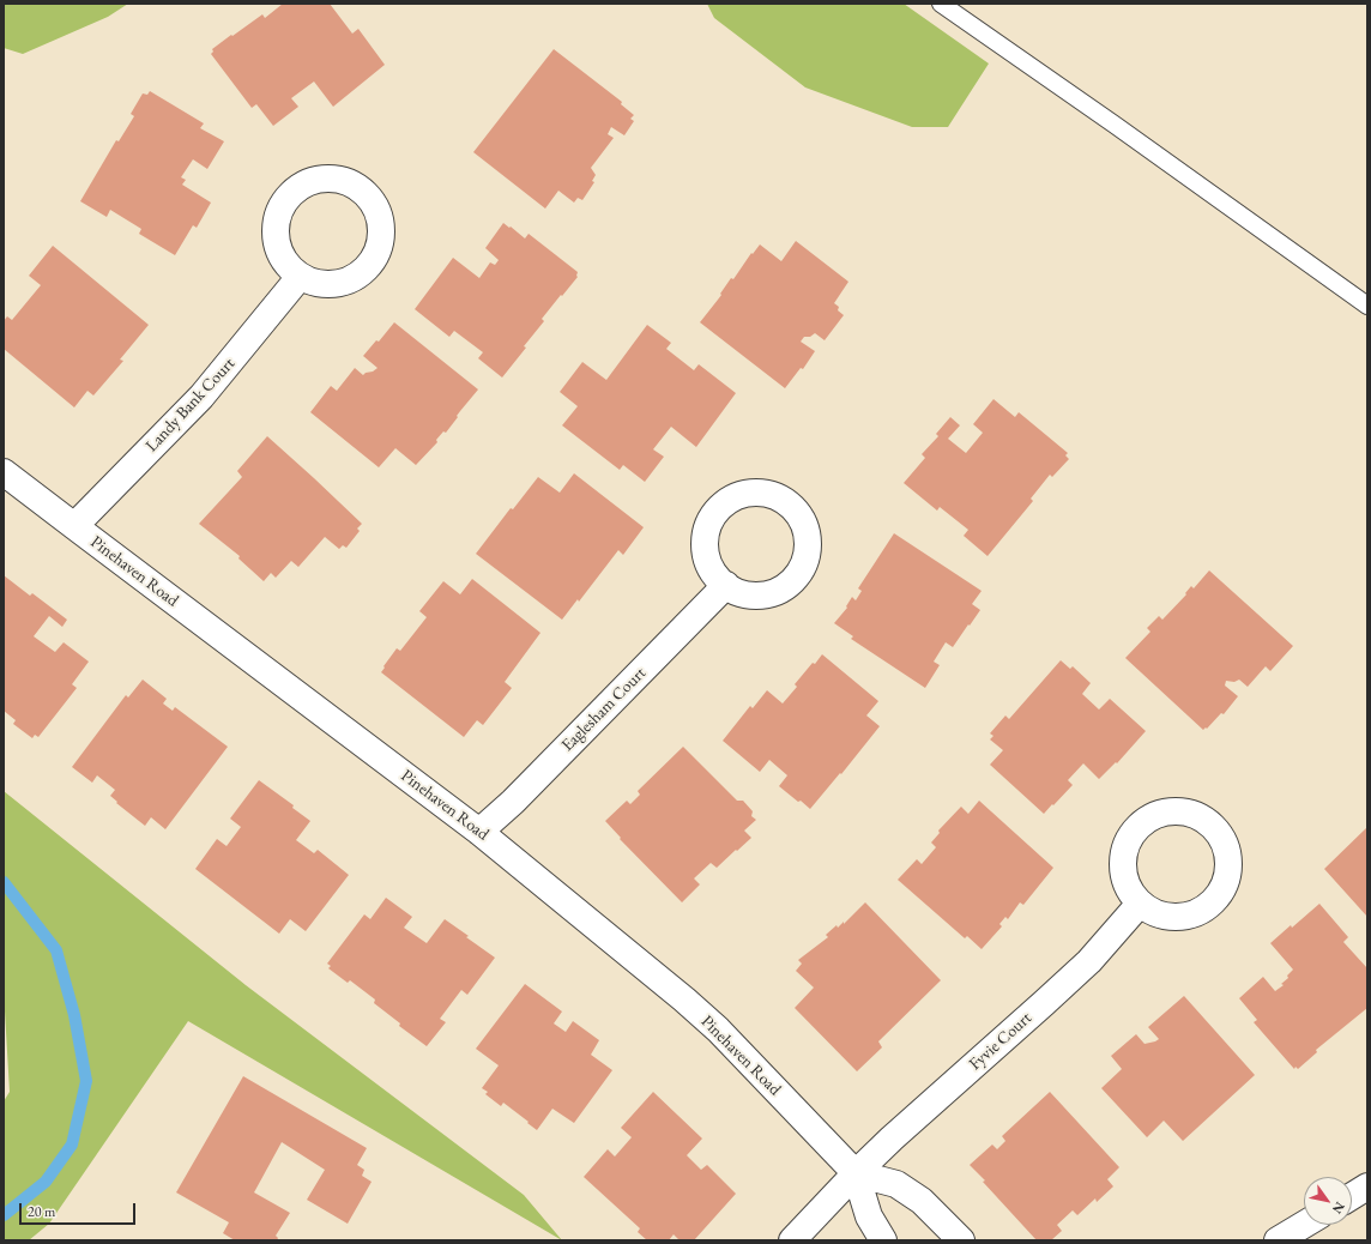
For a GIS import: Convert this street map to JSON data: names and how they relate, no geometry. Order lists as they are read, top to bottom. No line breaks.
{"streets":{"street":["Landy Bank Court","Pinehaven Road","Eaglesham Court","Fyvie Court"]},"crossings":[["Landy Bank Court","Pinehaven Road"],["Pinehaven Road","Eaglesham Court"],["Pinehaven Road","Fyvie Court"]],"scale_bar":"20 m","north":"bottom right"}
